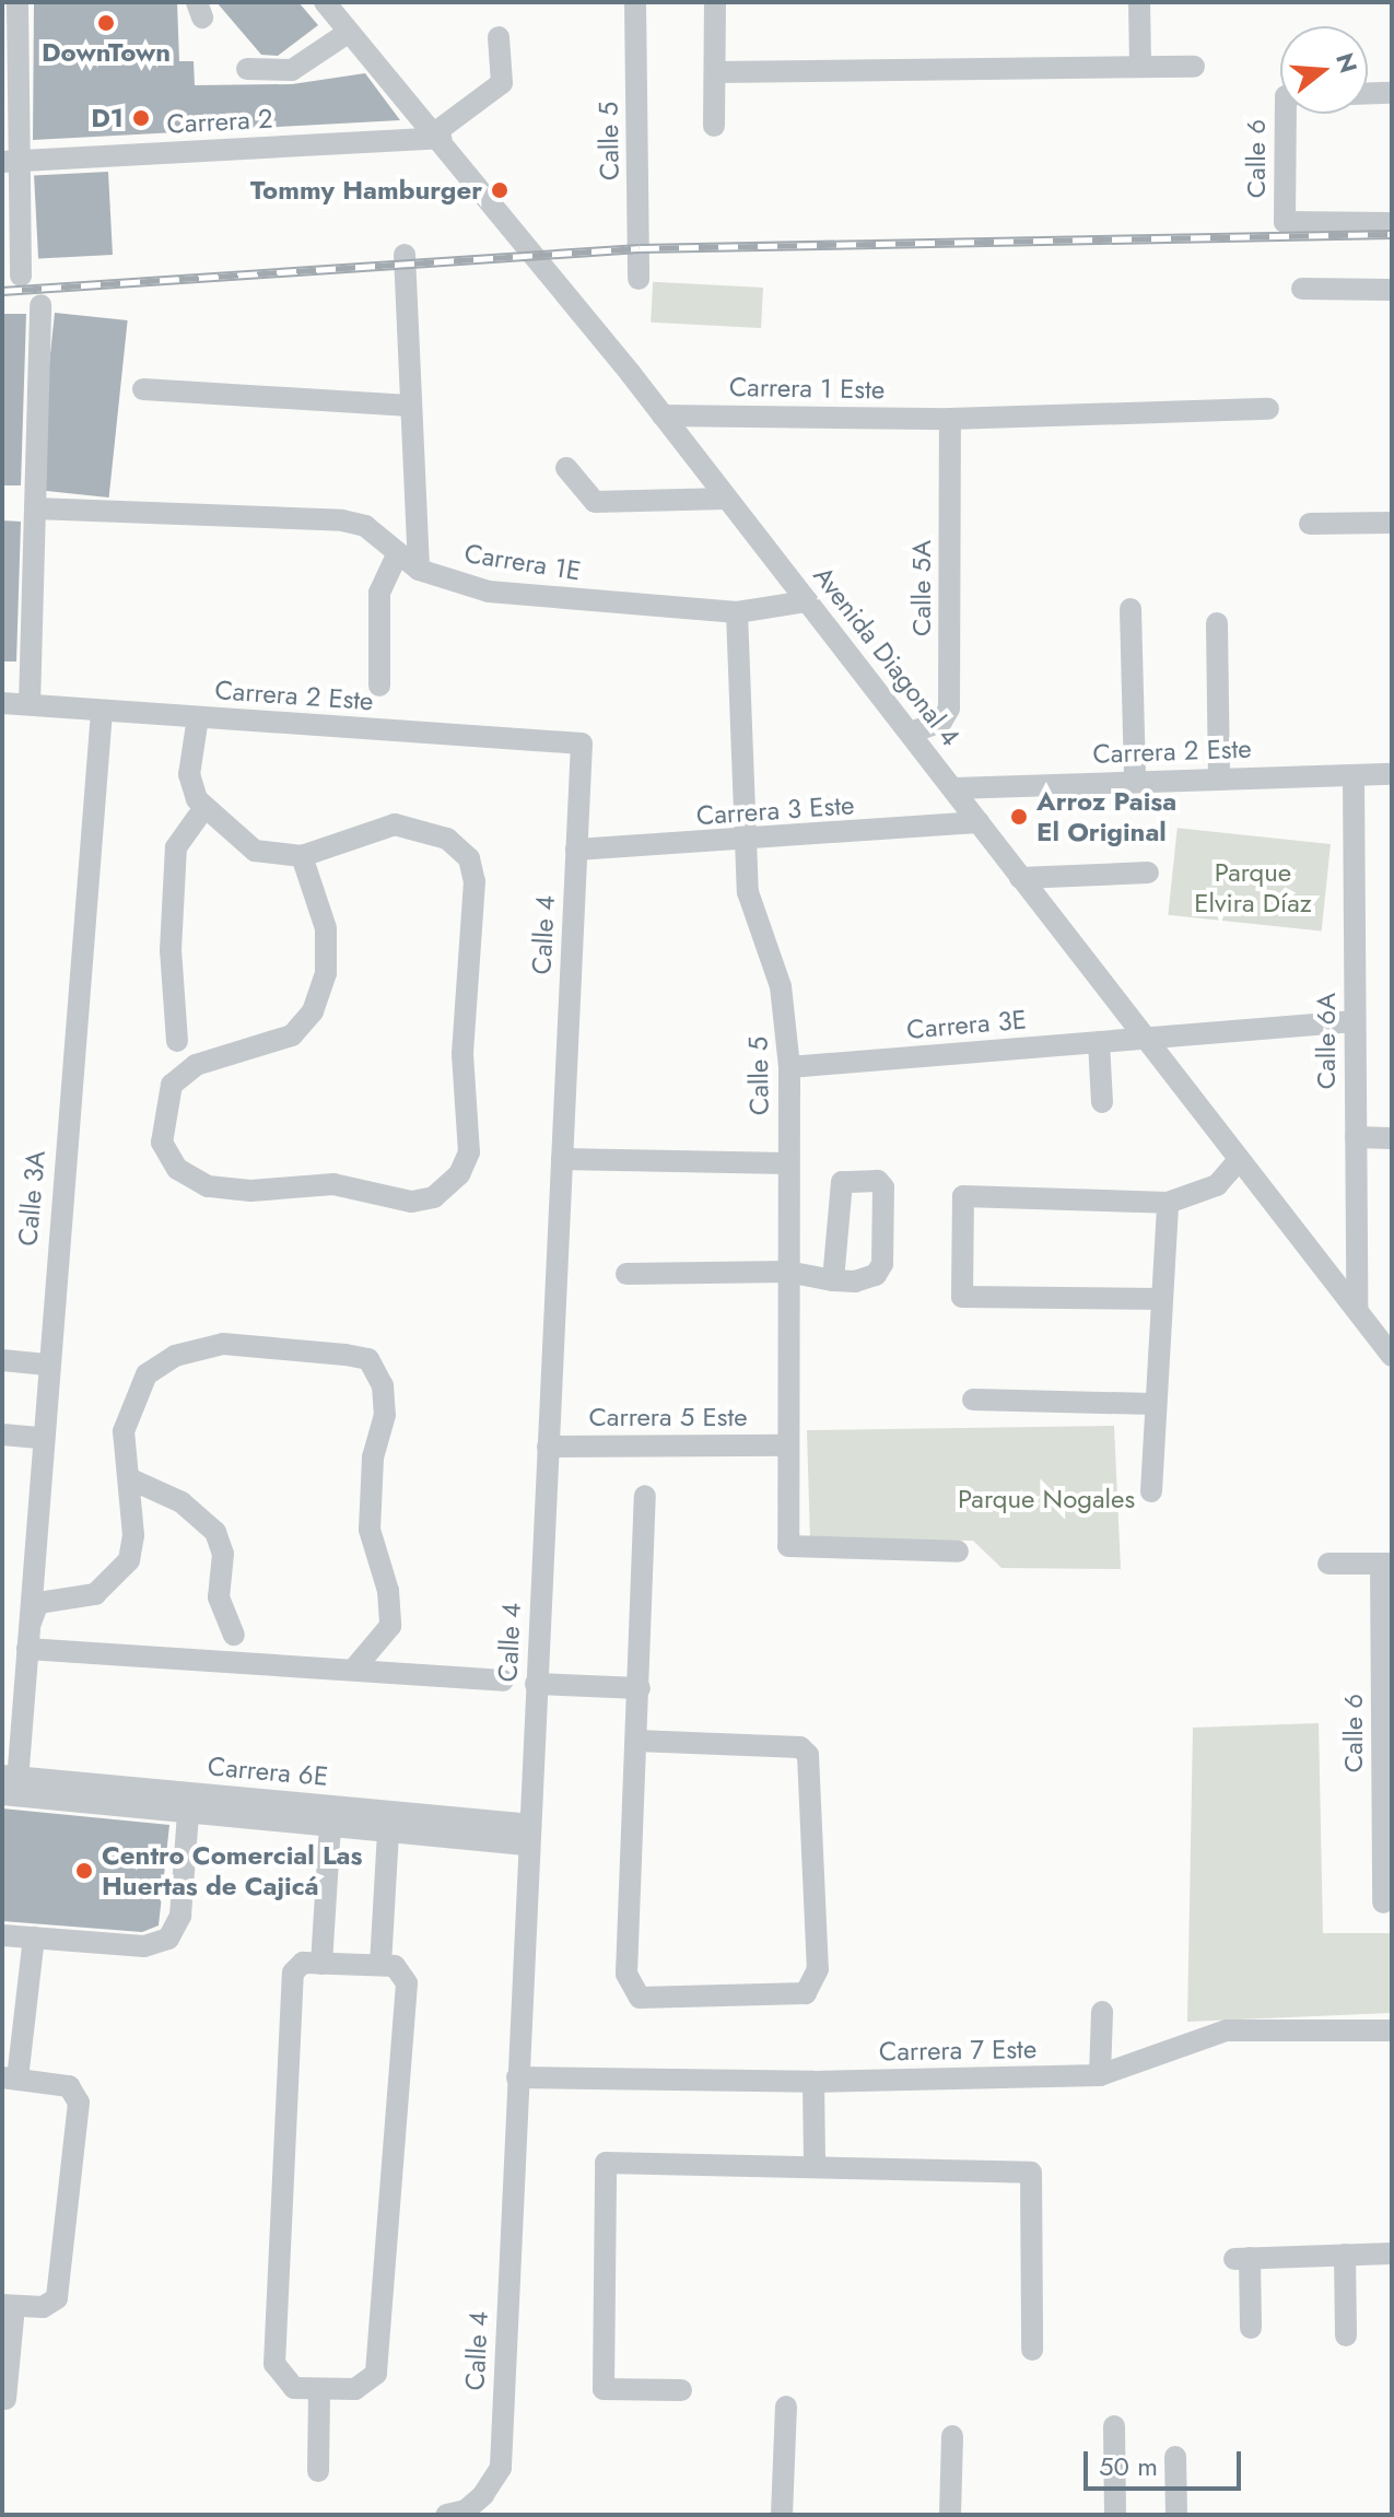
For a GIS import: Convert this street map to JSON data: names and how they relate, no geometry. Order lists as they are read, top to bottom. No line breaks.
{"streets":{"street":["Carrera 2","Calle 5","Calle 6","Carrera 1 Este","Carrera 1E","Calle 5A","Avenida Diagonal 4","Carrera 2 Este","Carrera 3 Este","Calle 4","Carrera 3E","Calle 6A","Calle 3A","Carrera 5 Este","Carrera 6E","Carrera 7 Este"]},"crossings":[["Carrera 2","Avenida Diagonal 4"],["Calle 5","Carrera 1E"],["Calle 5","Carrera 3 Este"],["Calle 5","Carrera 3E"],["Calle 5","Carrera 5 Este"],["Carrera 1 Este","Calle 5A"],["Carrera 1 Este","Avenida Diagonal 4"],["Carrera 1E","Avenida Diagonal 4"],["Calle 5A","Avenida Diagonal 4"],["Avenida Diagonal 4","Carrera 2 Este"],["Avenida Diagonal 4","Carrera 3 Este"],["Avenida Diagonal 4","Carrera 3E"],["Avenida Diagonal 4","Calle 6A"],["Carrera 2 Este","Calle 4"],["Carrera 2 Este","Calle 6A"],["Carrera 2 Este","Calle 3A"],["Carrera 3 Este","Calle 4"],["Calle 4","Carrera 5 Este"],["Calle 4","Carrera 6E"],["Calle 4","Carrera 7 Este"],["Carrera 3E","Calle 6A"],["Calle 3A","Carrera 6E"]],"parks":["Parque Elvira Díaz","Parque Nogales"],"places":["DownTown","D1","Tommy Hamburger","Arroz Paisa El Original","Centro Comercial Las Huertas de Cajicá"],"scale_bar":"50 m","north":"right"}
